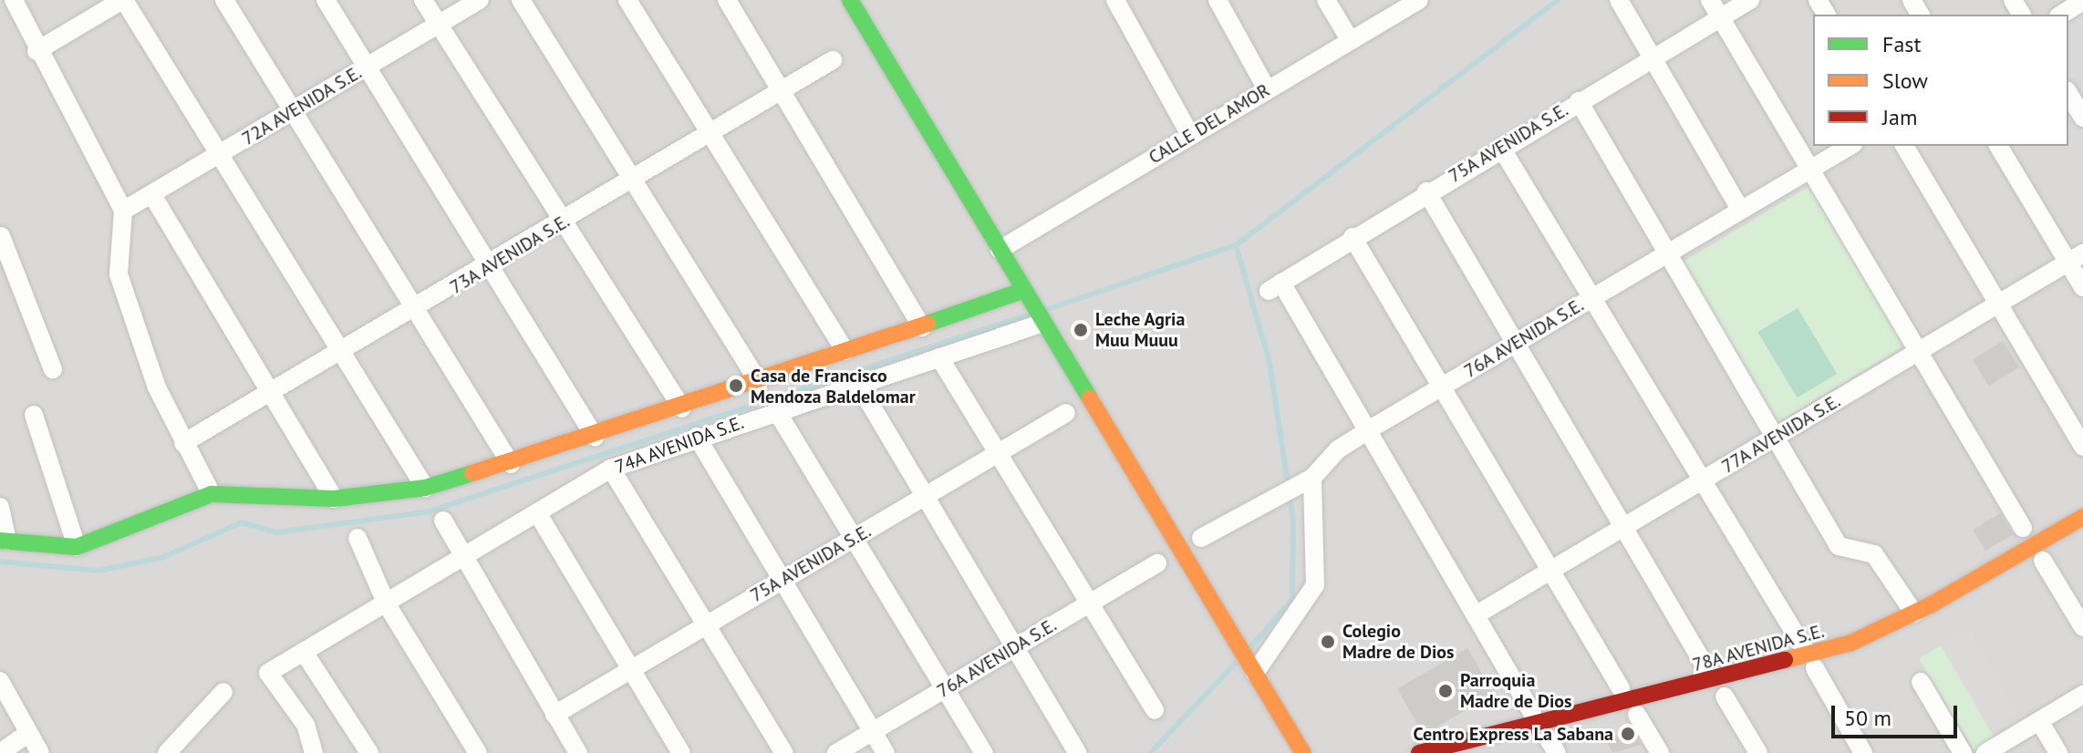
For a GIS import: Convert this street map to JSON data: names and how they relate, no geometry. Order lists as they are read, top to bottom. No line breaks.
{"streets":{"street":["72A AVENIDA S.E.","CALLE DEL AMOR","75A AVENIDA S.E.","73A AVENIDA S.E.","76A AVENIDA S.E.","77A AVENIDA S.E.","74A AVENIDA S.E.","78A AVENIDA S.E."]},"crossings":[["75A AVENIDA S.E.","76A AVENIDA S.E."]],"places":["Leche Agria Muu Muuu","Casa de Francisco Mendoza Baldelomar","Colegio Madre de Dios","Parroquia Madre de Dios","Centro Express La Sabana"],"legend":["Fast","Slow","Jam"],"scale_bar":"50 m"}
